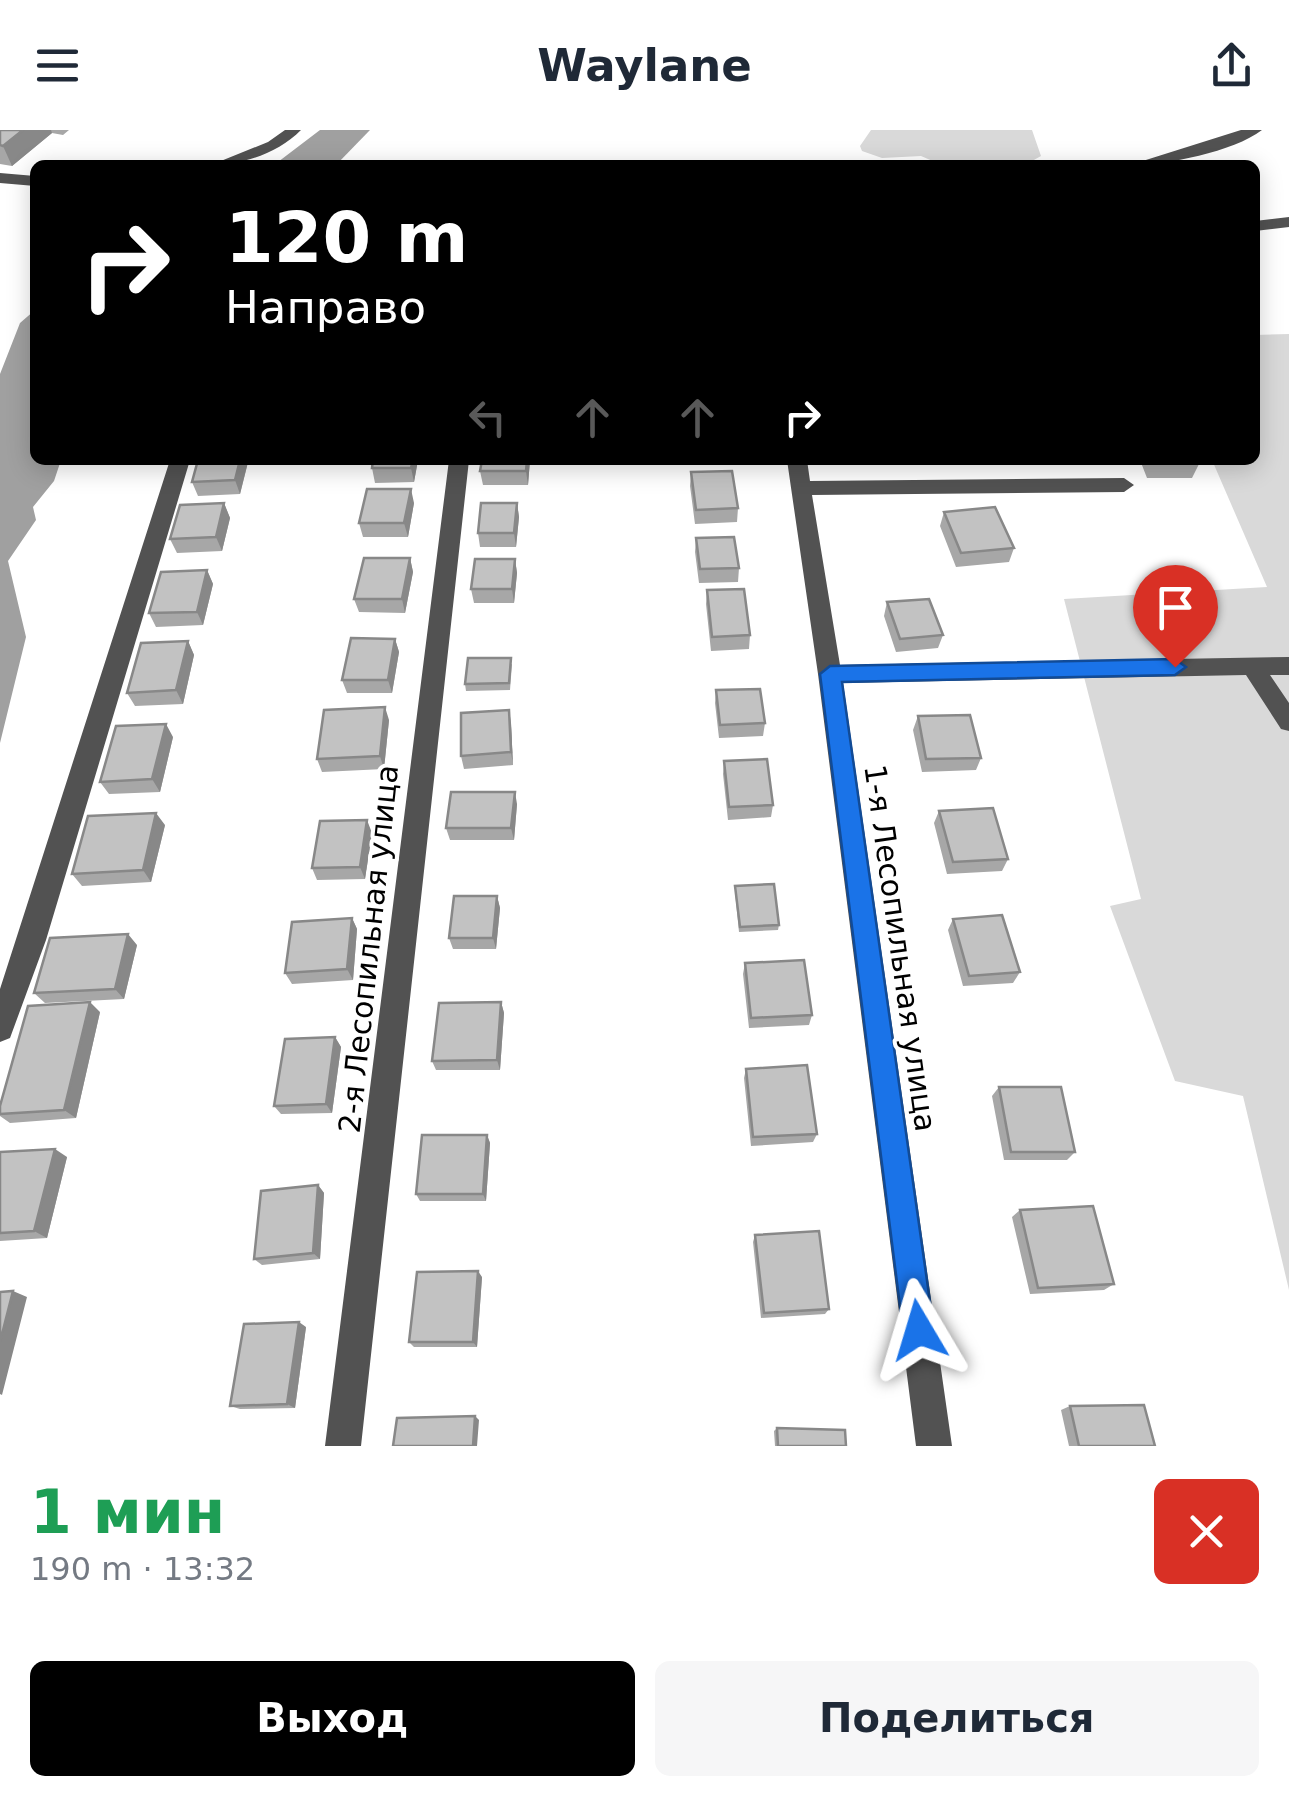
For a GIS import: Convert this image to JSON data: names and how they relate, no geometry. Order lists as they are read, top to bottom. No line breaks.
{"streets":{"street":["1-я Лесопильная улица","2-я Лесопильная улица"]},"page":{"header":"Waylane","turn":["120 m","Направо"],"heading":["1 мин","190 m · 13:32"],"buttons":["Выход","Поделиться"]}}
